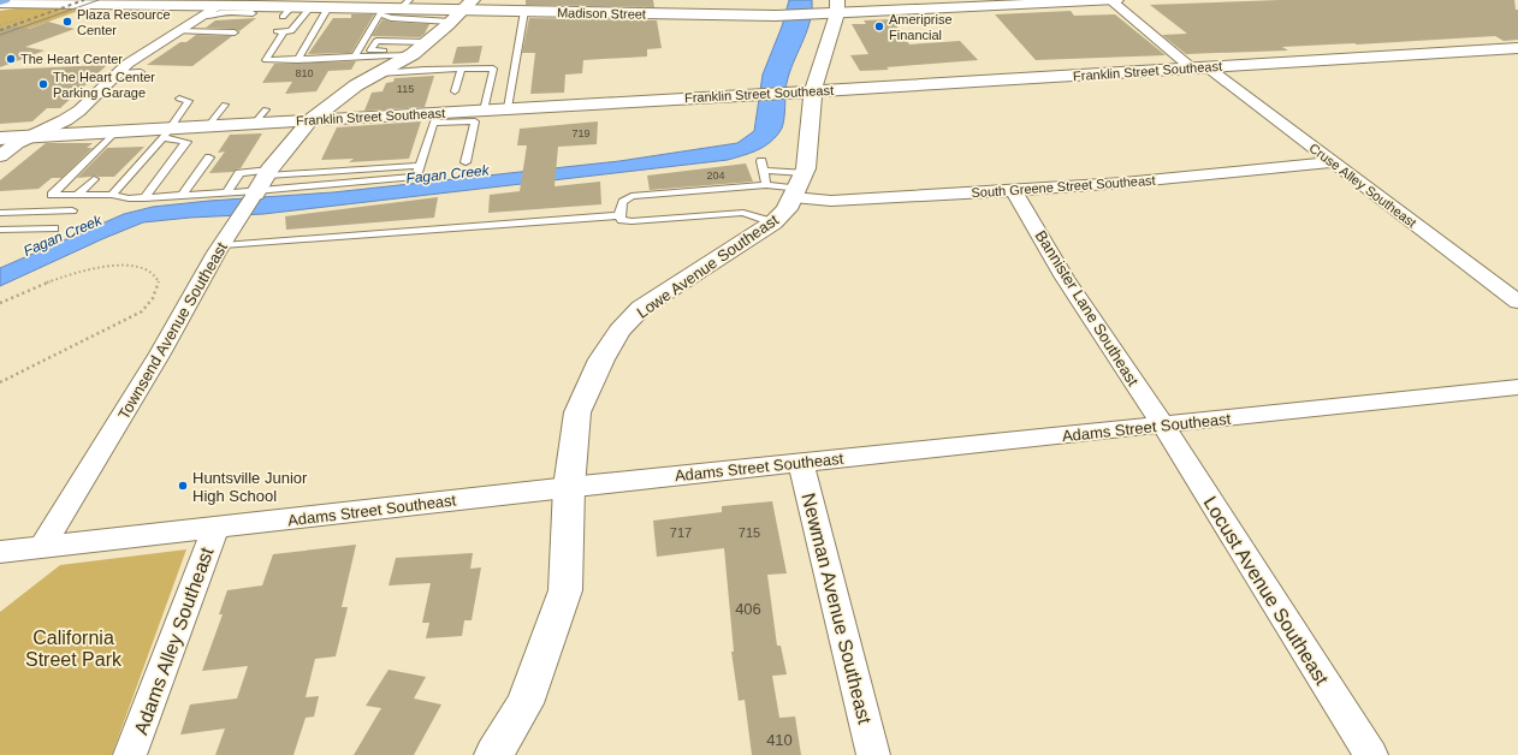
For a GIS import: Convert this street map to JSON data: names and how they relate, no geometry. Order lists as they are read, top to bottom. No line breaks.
{"streets":{"street":["Madison Street","Franklin Street Southeast","Cruse Alley Southeast","South Greene Street Southeast","Lowe Avenue Southeast","Bannister Lane Southeast","Townsend Avenue Southeast","Adams Street Southeast","Locust Avenue Southeast","Newman Avenue Southeast","Adams Alley Southeast"]},"crossings":[["Madison Street","Cruse Alley Southeast"],["Madison Street","Lowe Avenue Southeast"],["Madison Street","Townsend Avenue Southeast"],["Franklin Street Southeast","Cruse Alley Southeast"],["Franklin Street Southeast","Lowe Avenue Southeast"],["Franklin Street Southeast","Townsend Avenue Southeast"],["Cruse Alley Southeast","South Greene Street Southeast"],["South Greene Street Southeast","Lowe Avenue Southeast"],["South Greene Street Southeast","Bannister Lane Southeast"],["Lowe Avenue Southeast","Adams Street Southeast"],["Bannister Lane Southeast","Adams Street Southeast"],["Bannister Lane Southeast","Locust Avenue Southeast"],["Townsend Avenue Southeast","Adams Street Southeast"],["Adams Street Southeast","Locust Avenue Southeast"],["Adams Street Southeast","Newman Avenue Southeast"],["Adams Street Southeast","Adams Alley Southeast"]],"water":["Fagan Creek"],"parks":["California Street Park"],"places":["Plaza Resource Center","Ameriprise Financial","The Heart Center","The Heart Center Parking Garage","Huntsville Junior High School"],"house_numbers":["810","115","719","204","717","715","406","410"]}
